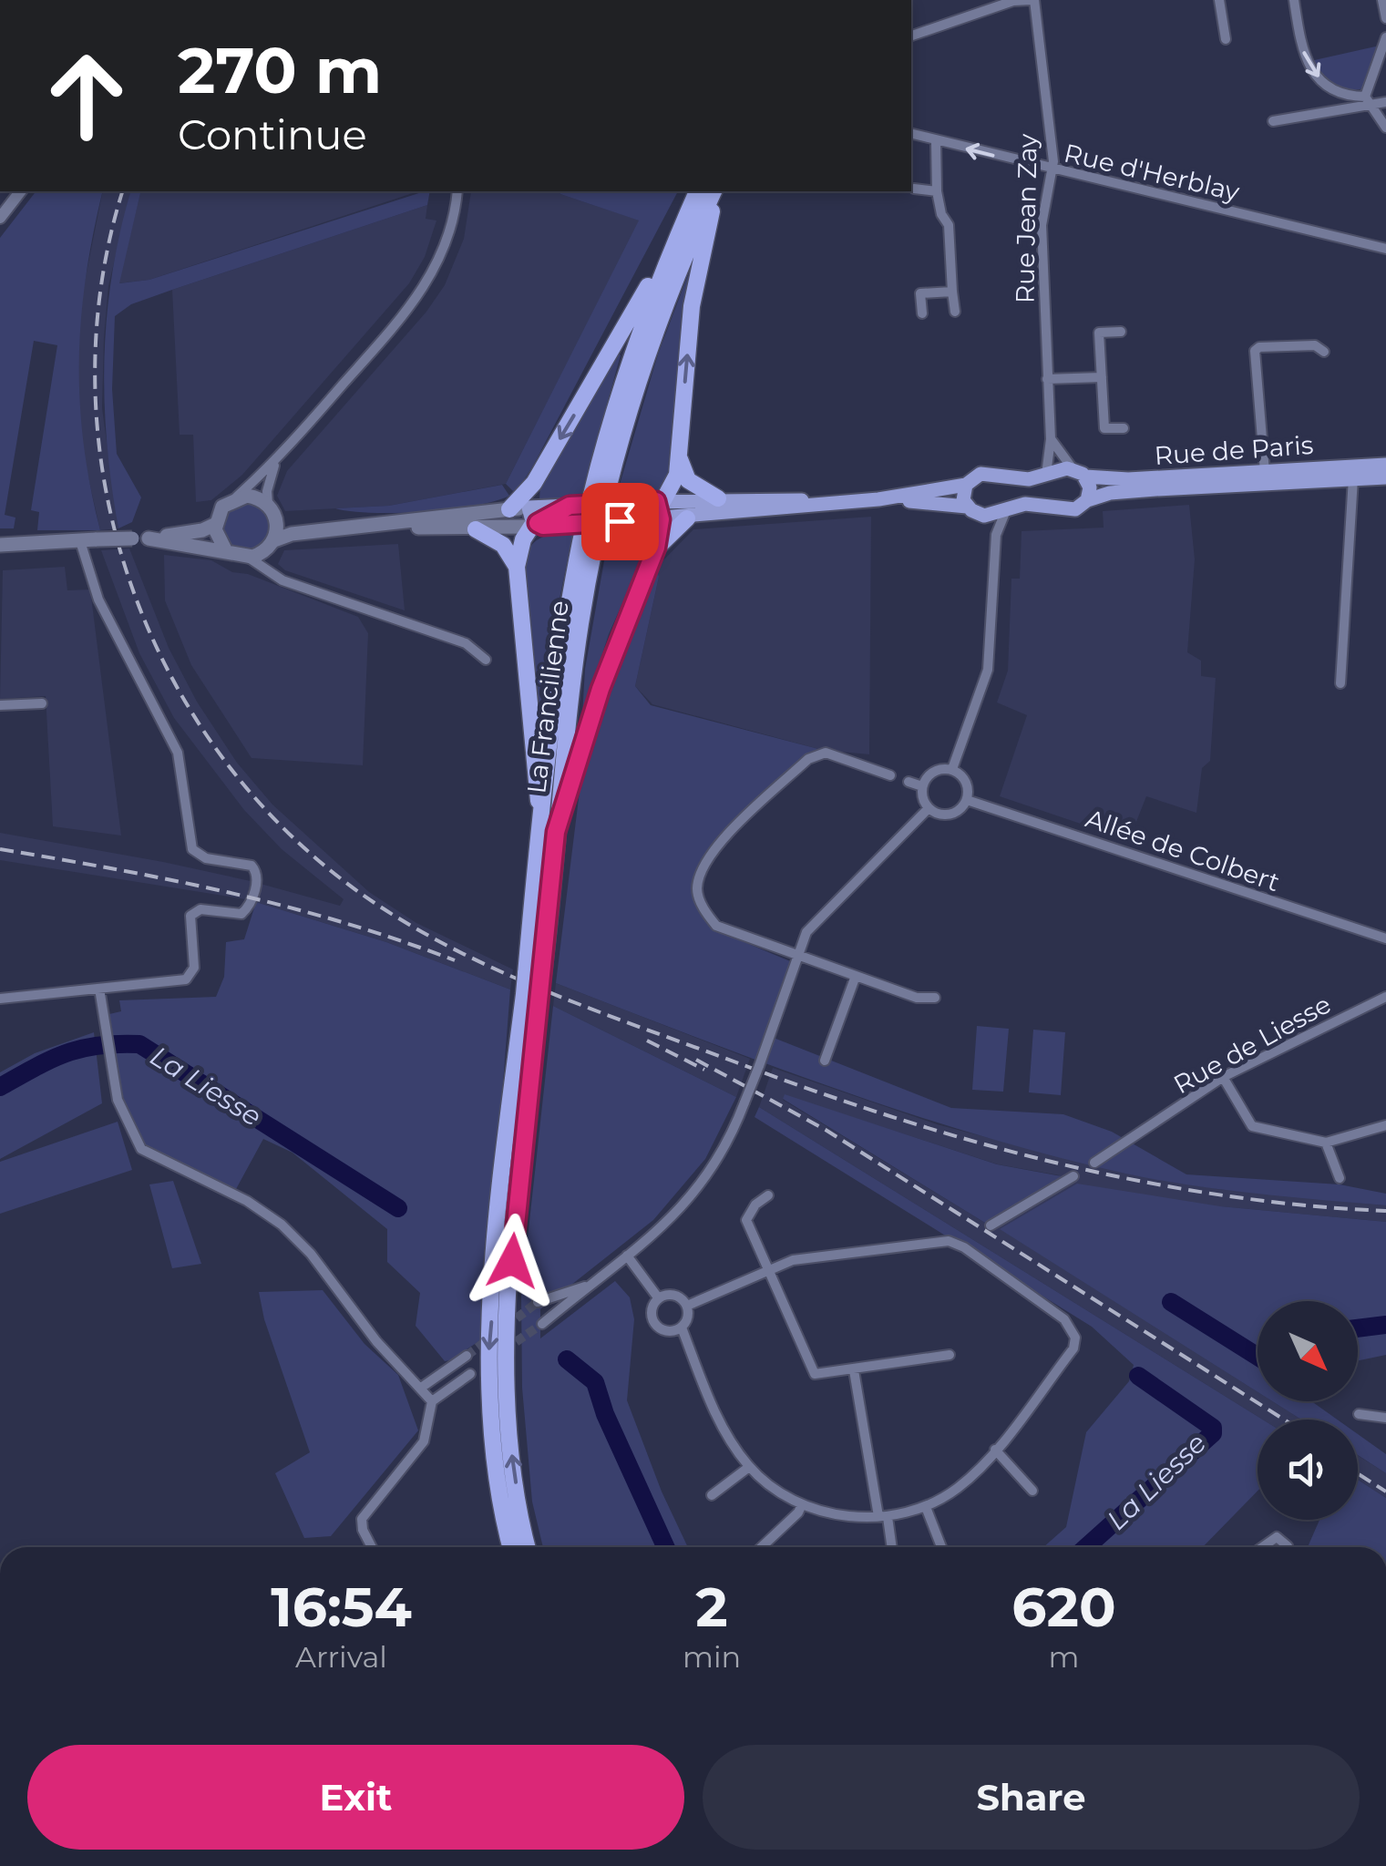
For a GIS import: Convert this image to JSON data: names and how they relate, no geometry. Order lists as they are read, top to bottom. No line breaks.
{"streets":{"highway":["La Francilienne"],"main road":["Rue de Paris"],"street":["Rue d'Herblay","Rue Jean Zay","Allée de Colbert","Rue de Liesse"]},"crossings":[["Rue d'Herblay","Rue Jean Zay"],["Rue Jean Zay","Rue de Paris"]],"water":["La Liesse"],"north":"bottom right","page":{"turn":["270 m","Continue"],"eta":["16:54","Arrival","2","min","620","m"],"buttons":["Exit","Share"]}}
